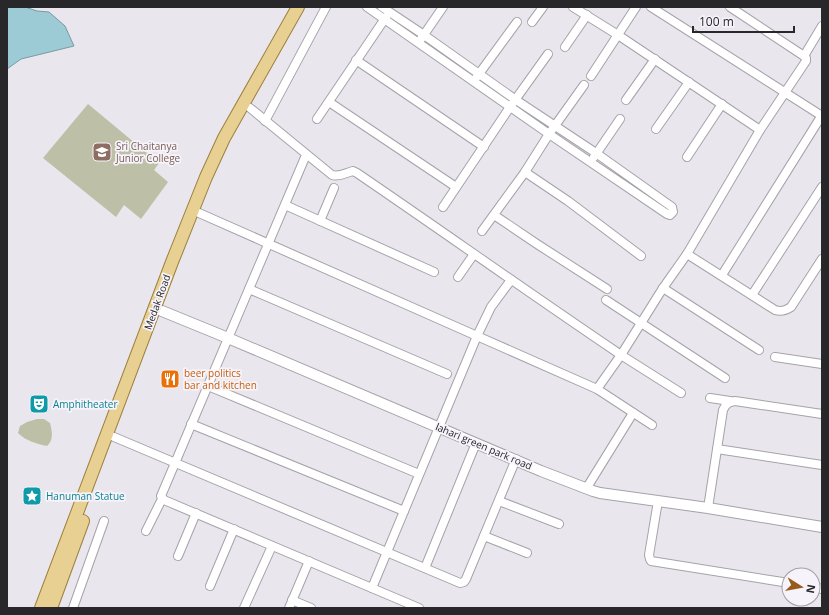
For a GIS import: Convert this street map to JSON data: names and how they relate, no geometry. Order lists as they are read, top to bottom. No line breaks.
{"streets":{"main road":["Medak Road"],"street":["lahari green park road"]},"crossings":[["Medak Road","lahari green park road"]],"places":{"school or university":["Sri Chaitanya Junior College"],"restaurant":["beer politics bar and kitchen"],"theatre":["Amphitheater"],"place":["Hanuman Statue"]},"scale_bar":"100 m","north":"right"}
